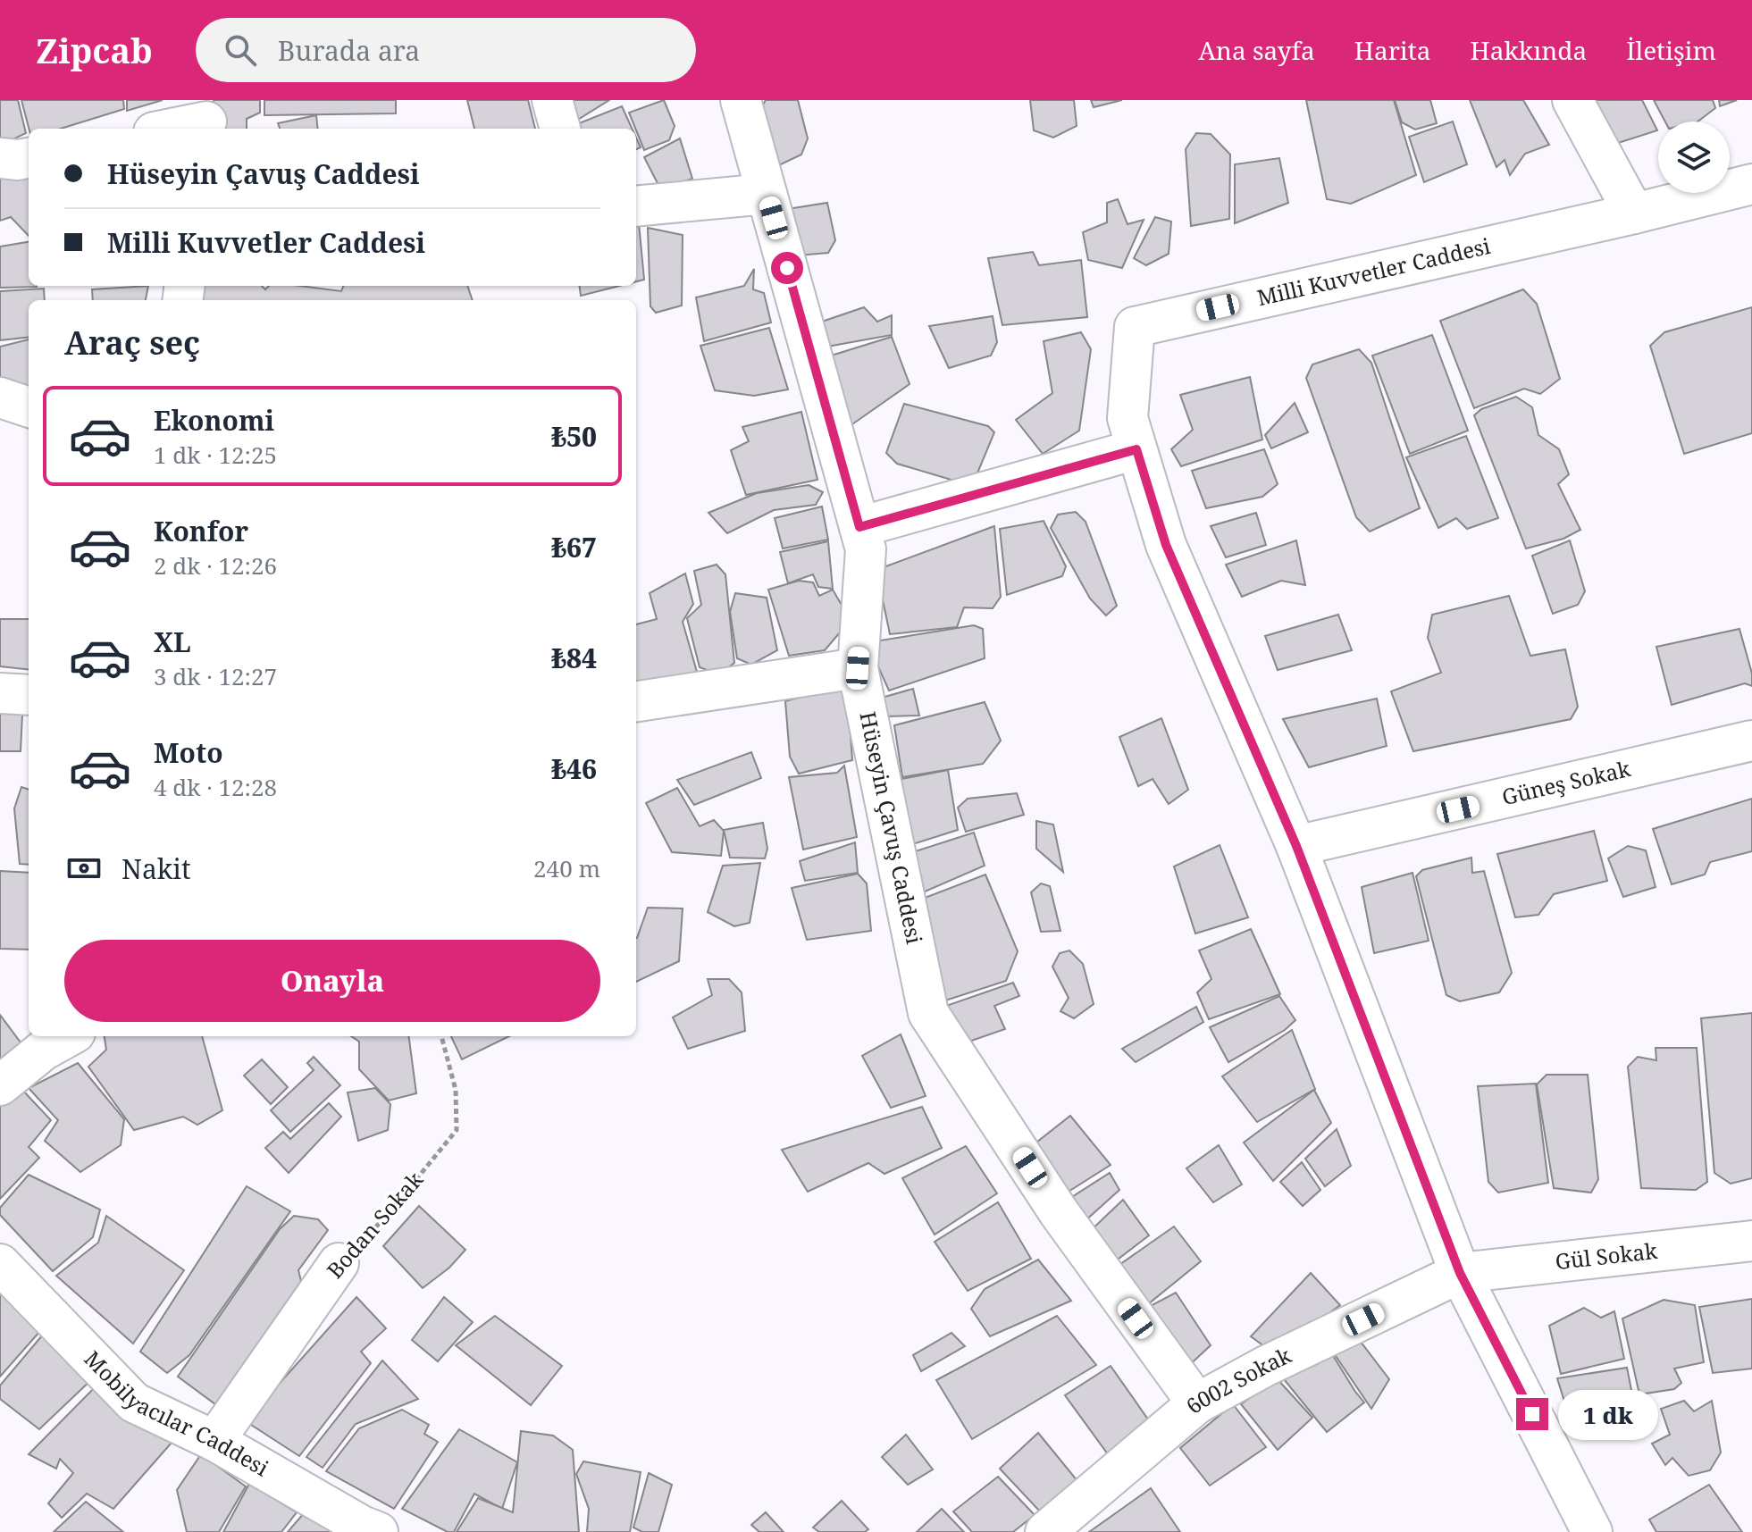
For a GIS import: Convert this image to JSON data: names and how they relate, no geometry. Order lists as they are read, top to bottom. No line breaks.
{"streets":{"street":["Milli Kuvvetler Caddesi","Güneş Sokak","Hüseyin Çavuş Caddesi","Bodan Sokak","Gül Sokak","6002 Sokak","Mobilyacılar Caddesi"]},"crossings":[["Milli Kuvvetler Caddesi","Güneş Sokak"],["Milli Kuvvetler Caddesi","Gül Sokak"],["Milli Kuvvetler Caddesi","6002 Sokak"],["Hüseyin Çavuş Caddesi","6002 Sokak"],["Bodan Sokak","Mobilyacılar Caddesi"],["Gül Sokak","6002 Sokak"]],"page":{"header":"Zipcab","search":"Burada ara","nav":["Ana sayfa","Harita","Hakkında","İletişim"],"banner":["Hüseyin Çavuş Caddesi","Milli Kuvvetler Caddesi"],"heading":"Araç seç","list":[{"name":"Ekonomi","note":"1 dk · 12:25","value":"₺50"},{"name":"Konfor","note":"2 dk · 12:26","value":"₺67"},{"name":"XL","note":"3 dk · 12:27","value":"₺84"},{"name":"Moto","note":"4 dk · 12:28","value":"₺46"}],"pay":["Nakit","240 m"],"buttons":"Onayla","bubble":"1 dk"}}
